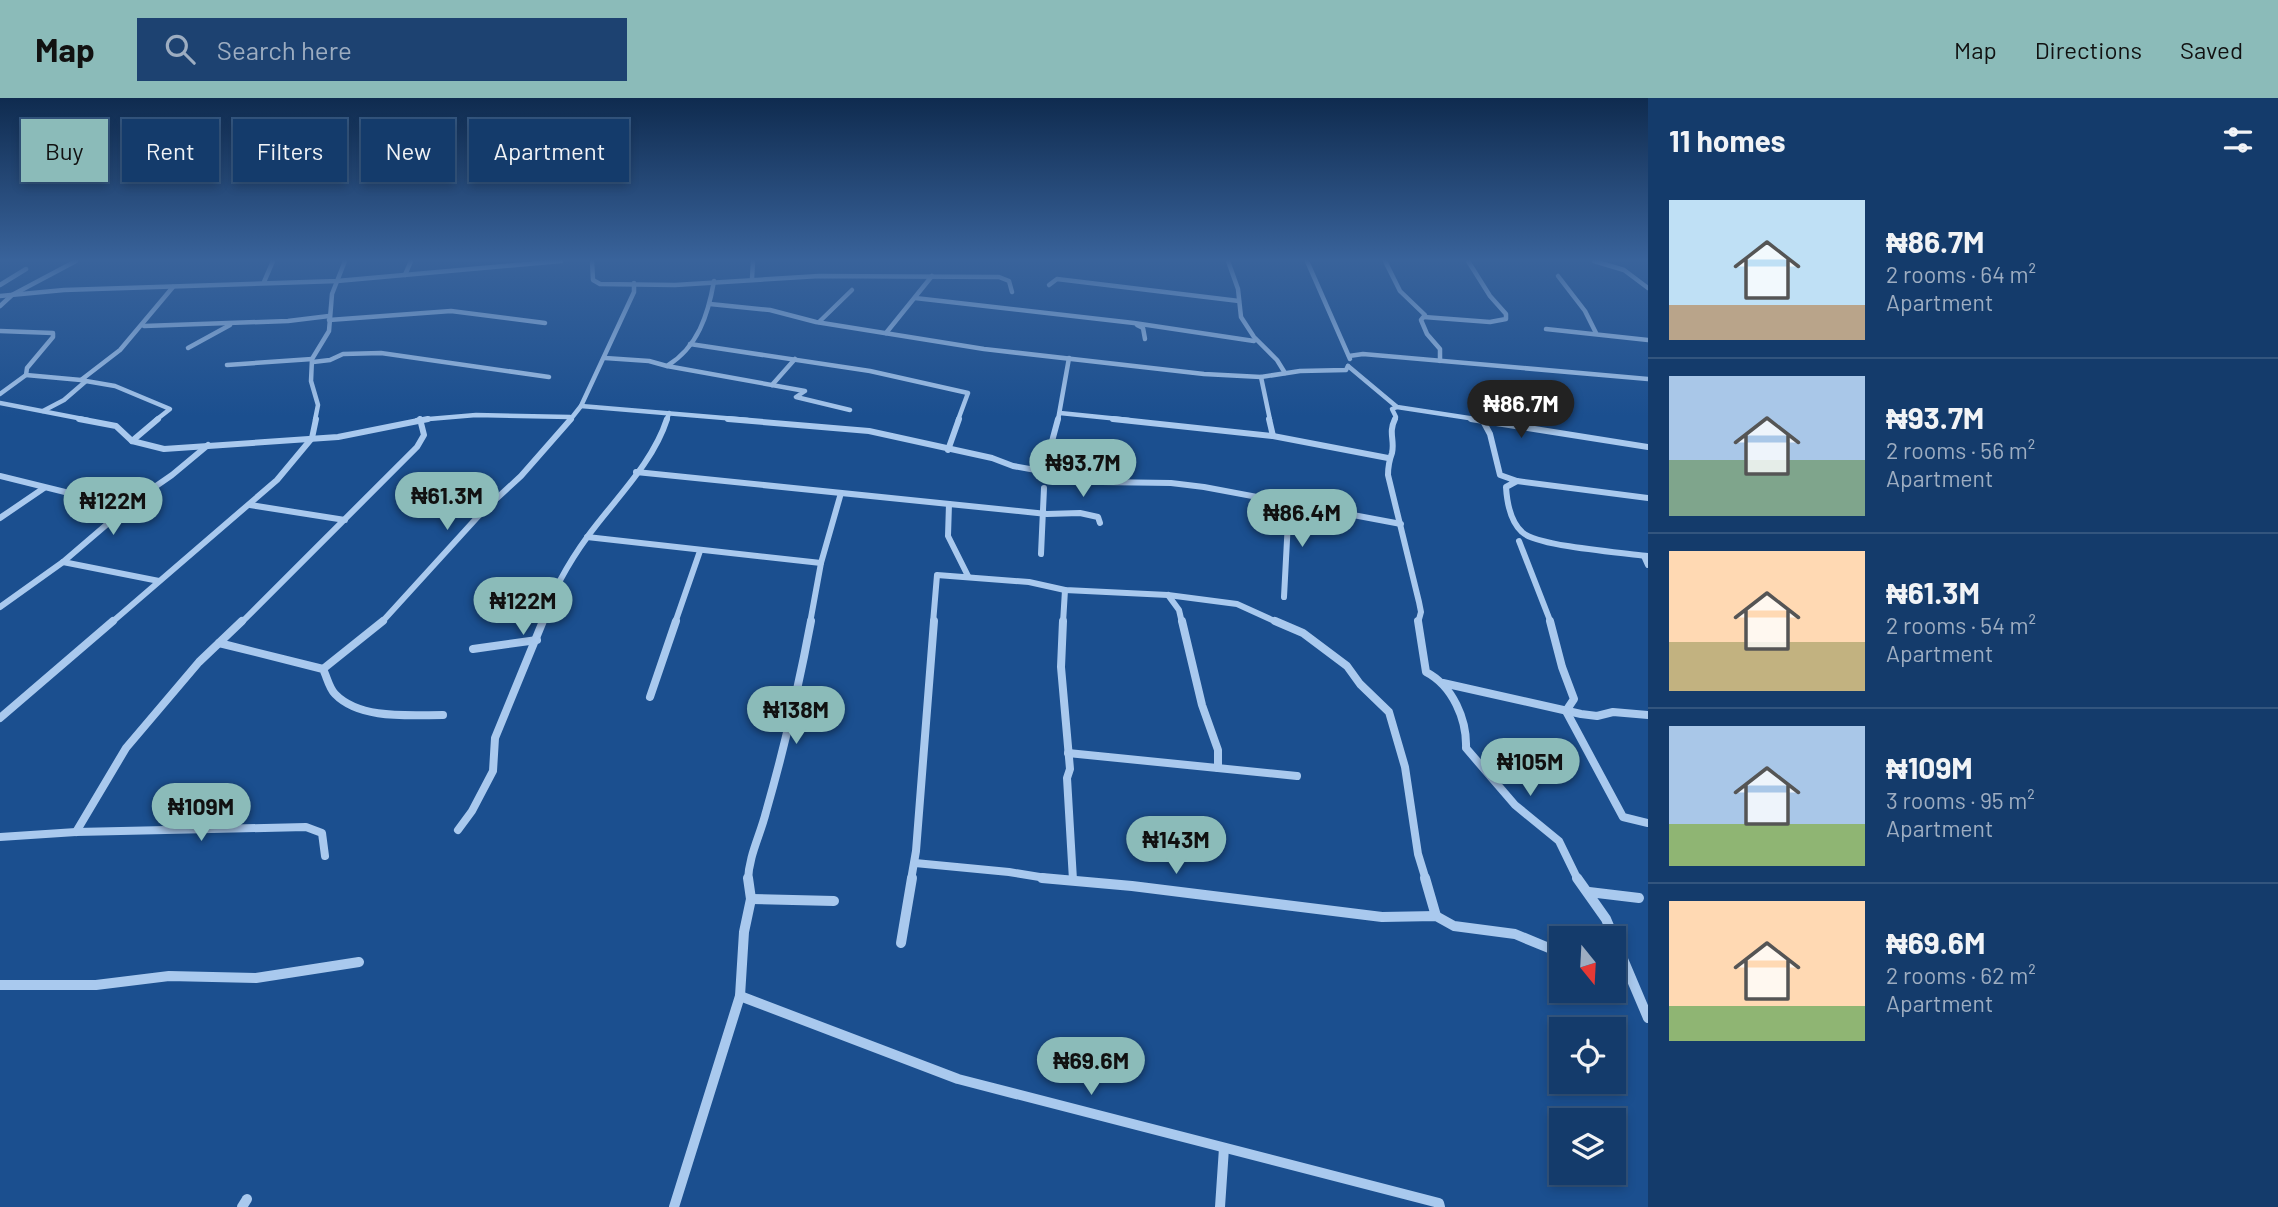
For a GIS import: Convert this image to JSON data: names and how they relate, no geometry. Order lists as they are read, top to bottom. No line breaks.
{"north":"bottom","page":{"header":"Map","search":"Search here","nav":["Map","Directions","Saved"],"heading":"11 homes","chip":["Buy","Rent","Filters","New","Apartment"],"list":[{"name":"₦86.7M","note":"2 rooms · 64 m² · Apartment"},{"name":"₦93.7M","note":"2 rooms · 56 m² · Apartment"},{"name":"₦61.3M","note":"2 rooms · 54 m² · Apartment"},{"name":"₦109M","note":"3 rooms · 95 m² · Apartment"},{"name":"₦69.6M","note":"2 rooms · 62 m² · Apartment"}],"price":["₦86.7M","₦93.7M","₦61.3M","₦122M","₦86.4M","₦122M","₦138M","₦105M","₦109M","₦143M","₦69.6M"]}}
